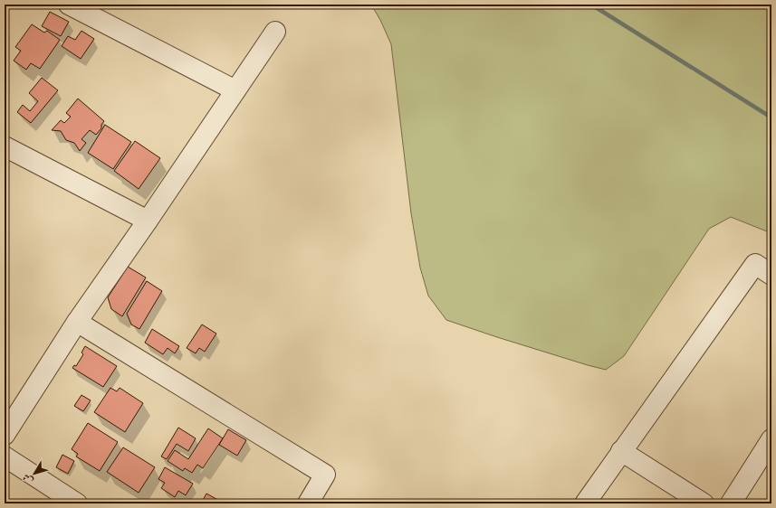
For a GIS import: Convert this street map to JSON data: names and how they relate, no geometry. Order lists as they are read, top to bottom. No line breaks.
{"north":"bottom left"}
